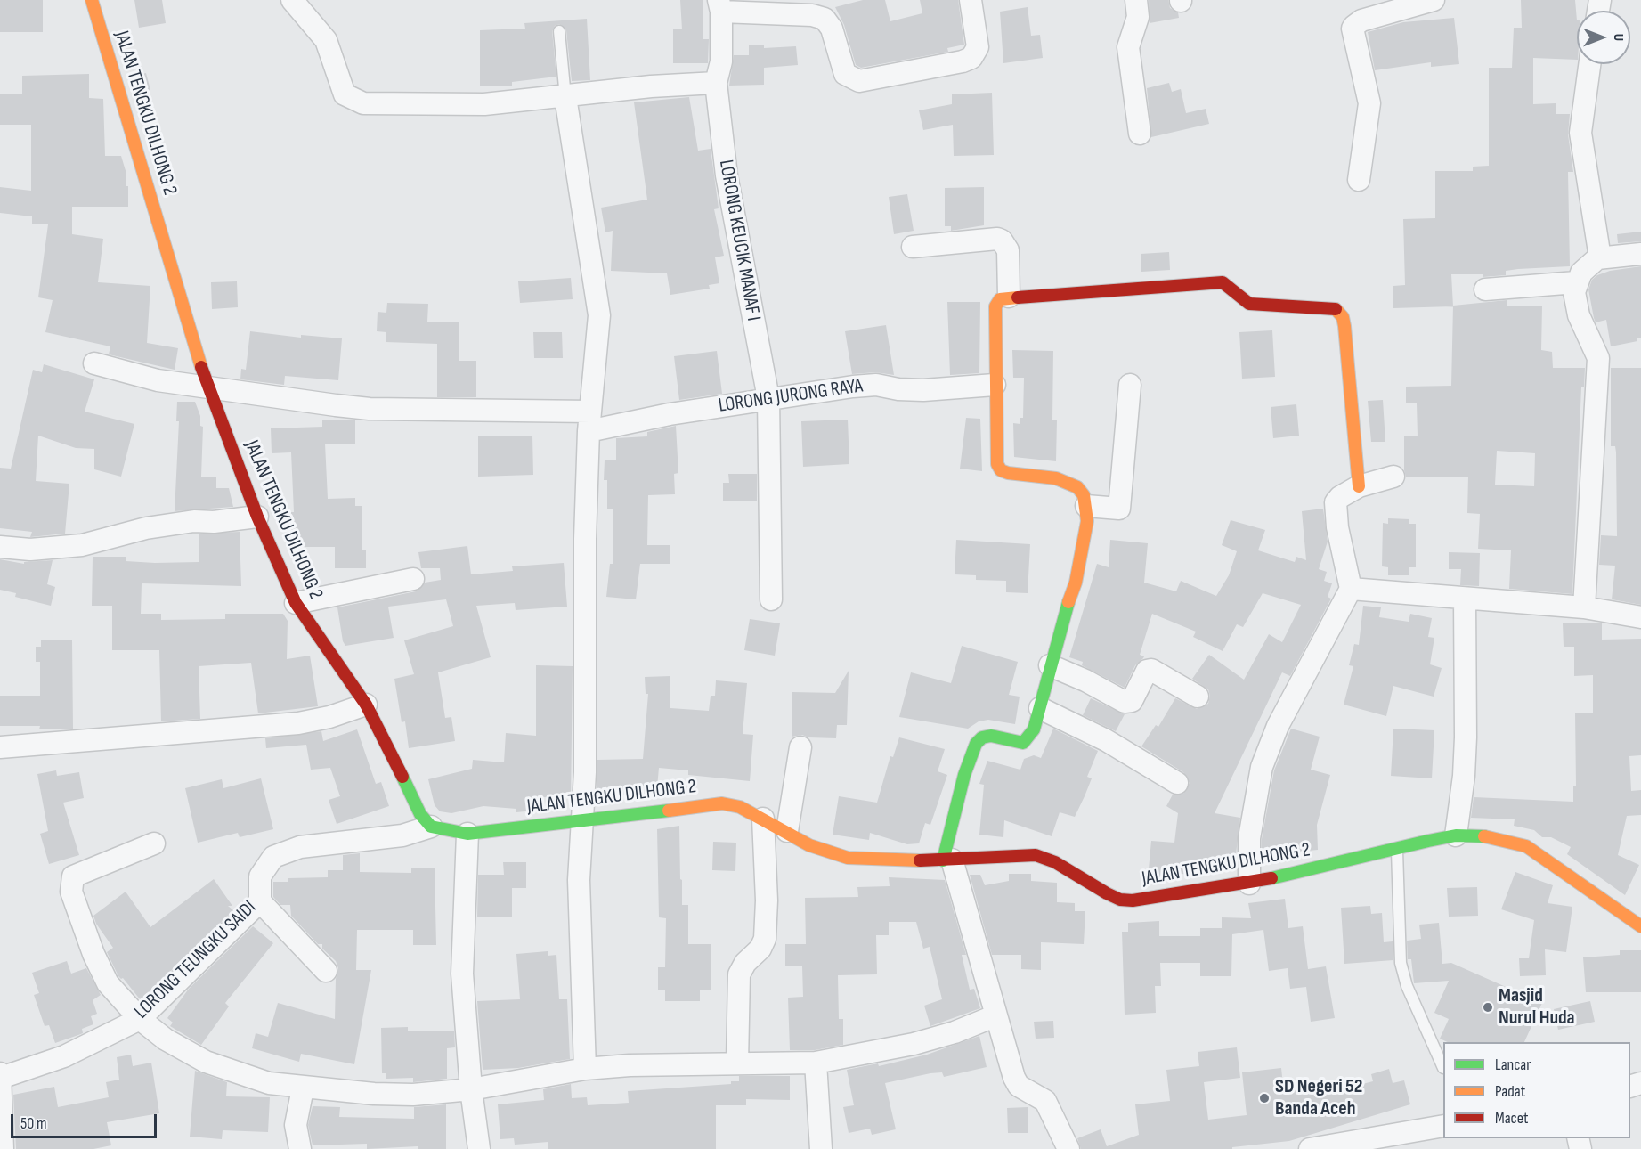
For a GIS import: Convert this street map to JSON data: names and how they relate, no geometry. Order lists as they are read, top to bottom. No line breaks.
{"streets":{"street":["JALAN TENGKU DILHONG 2","LORONG KEUCIK MANAF I","LORONG JURONG RAYA","LORONG TEUNGKU SAIDI"]},"crossings":[["JALAN TENGKU DILHONG 2","LORONG JURONG RAYA"],["JALAN TENGKU DILHONG 2","LORONG TEUNGKU SAIDI"],["LORONG KEUCIK MANAF I","LORONG JURONG RAYA"]],"places":["Masjid Nurul Huda","SD Negeri 52 Banda Aceh"],"legend":["Lancar","Padat","Macet"],"scale_bar":"50 m","north":"right"}
